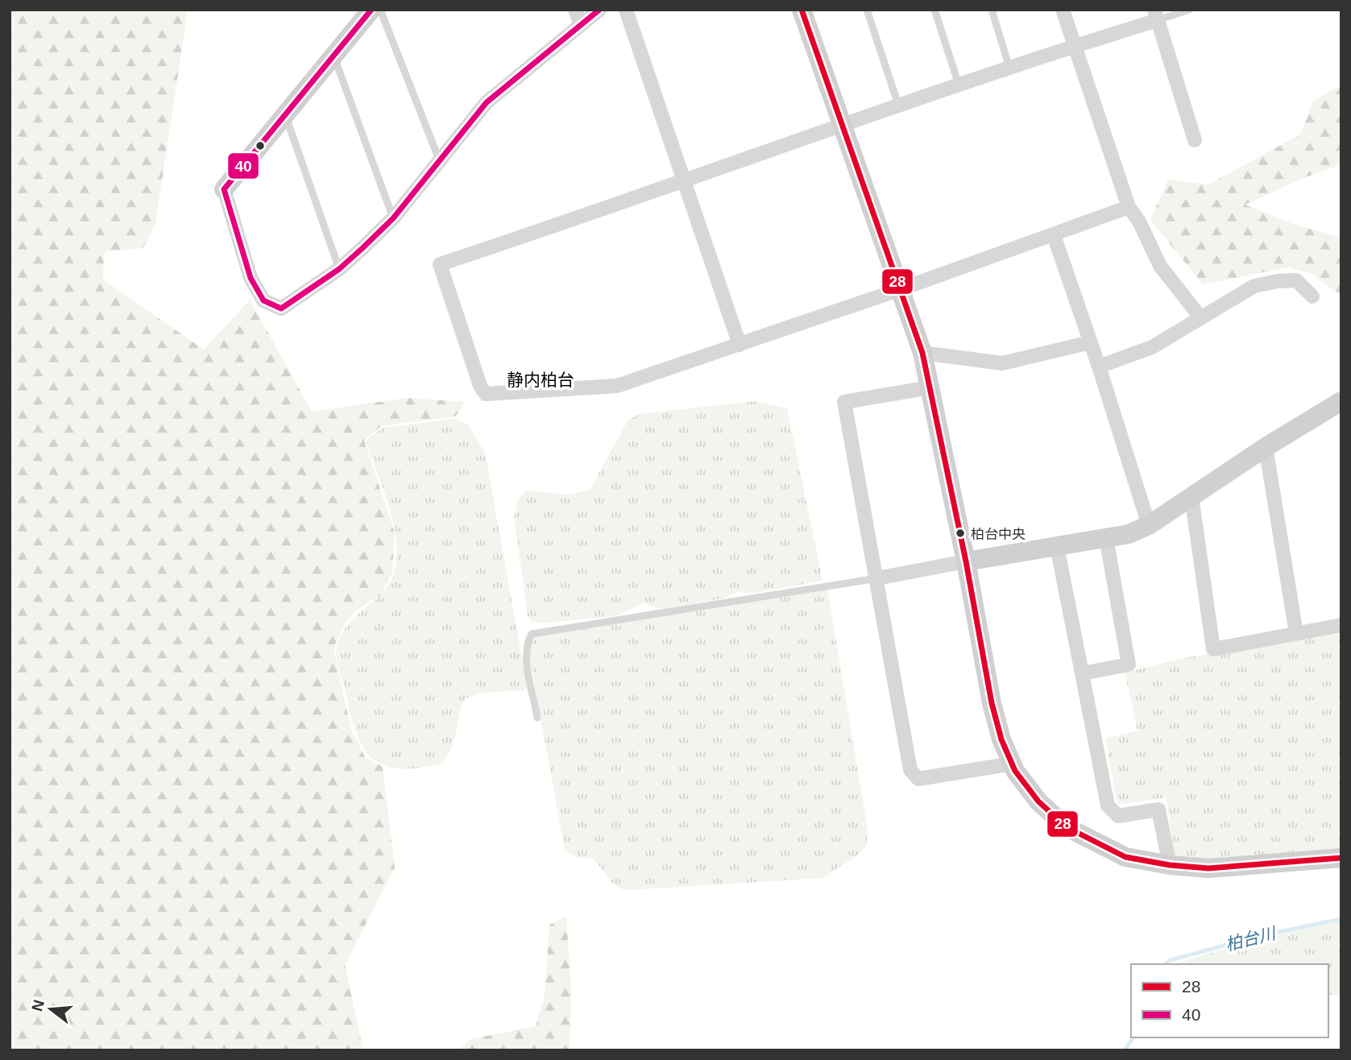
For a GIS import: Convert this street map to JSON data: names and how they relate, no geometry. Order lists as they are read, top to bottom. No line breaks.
{"districts":["静内柏台"],"water":["柏台川"],"places":["柏台中央"],"lines":["transit line 28","transit line 40"],"legend":["28","40"],"north":"left"}
